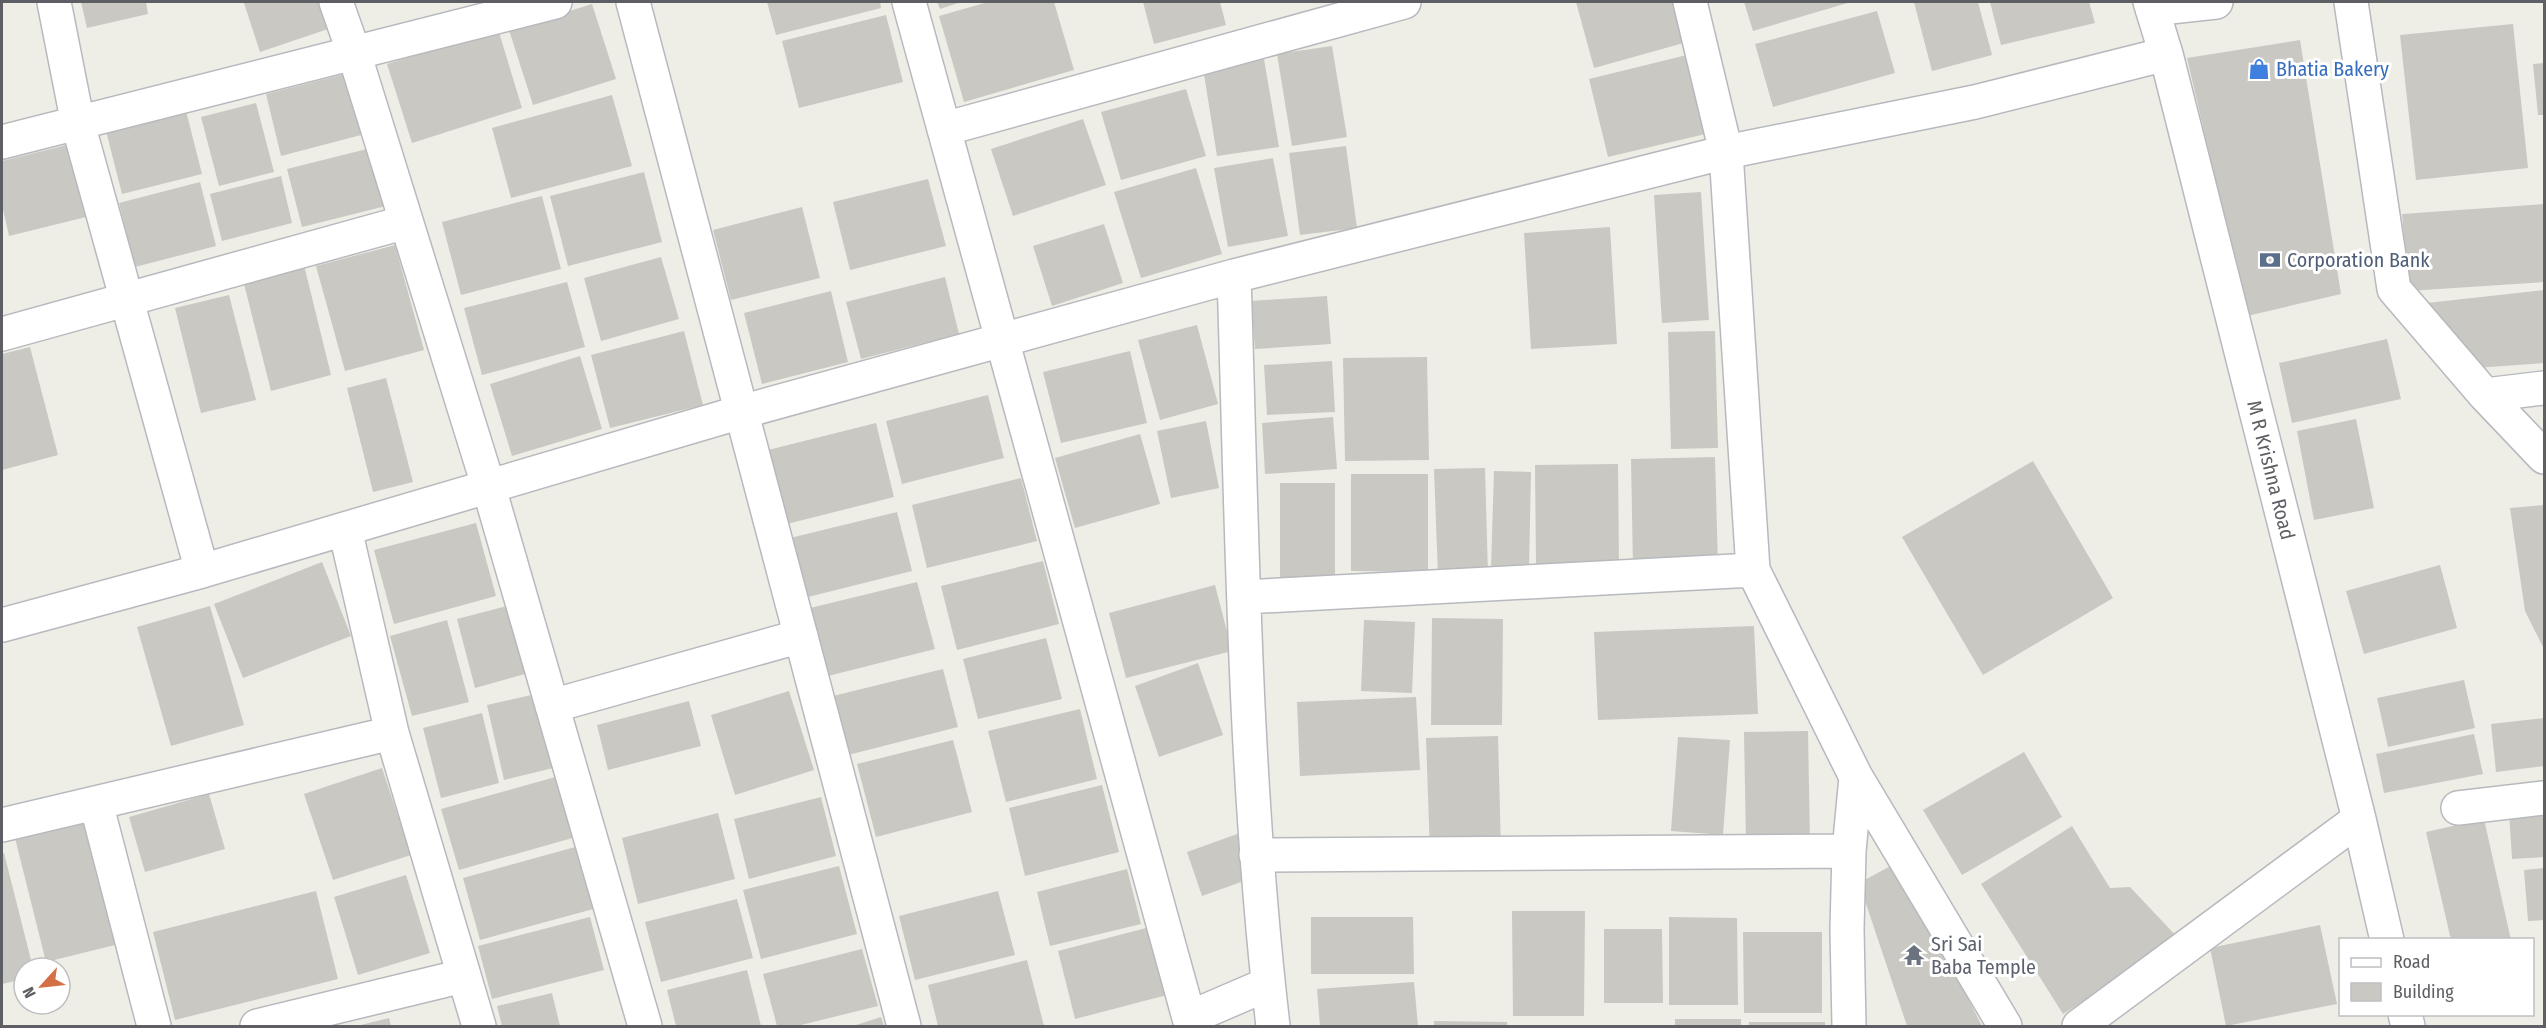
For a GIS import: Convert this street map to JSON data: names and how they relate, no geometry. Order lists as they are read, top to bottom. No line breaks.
{"streets":{"street":["M R Krishna Road"]},"places":{"shop":["Bhatia Bakery"],"bank":["Corporation Bank"],"temple":["Sri Sai Baba Temple"]},"legend":["Road","Building"],"north":"bottom left"}
